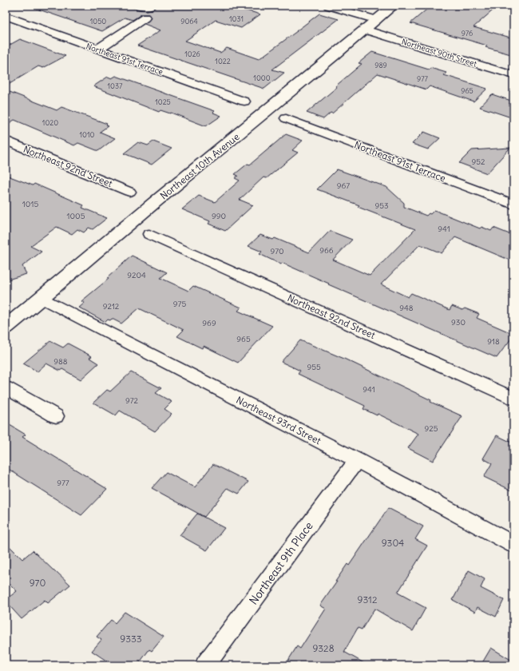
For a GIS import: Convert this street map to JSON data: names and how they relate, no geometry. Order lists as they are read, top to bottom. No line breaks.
{"streets":{"street":["Northeast 90th Street","Northeast 91st Terrace","Northeast 92nd Street","Northeast 10th Avenue","Northeast 93rd Street","Northeast 9th Place"]},"crossings":[["Northeast 90th Street","Northeast 10th Avenue"],["Northeast 10th Avenue","Northeast 93rd Street"],["Northeast 93rd Street","Northeast 9th Place"]],"house_numbers":["1031","1050","9064","976","1026","1022","989","1000","977","1037","965","1025","1020","1010","952","967","1015","953","1005","990","941","966","970","9204","975","9212","948","930","969","965","918","988","955","941","972","925","977","9304","970","9312","9333","9328"]}
